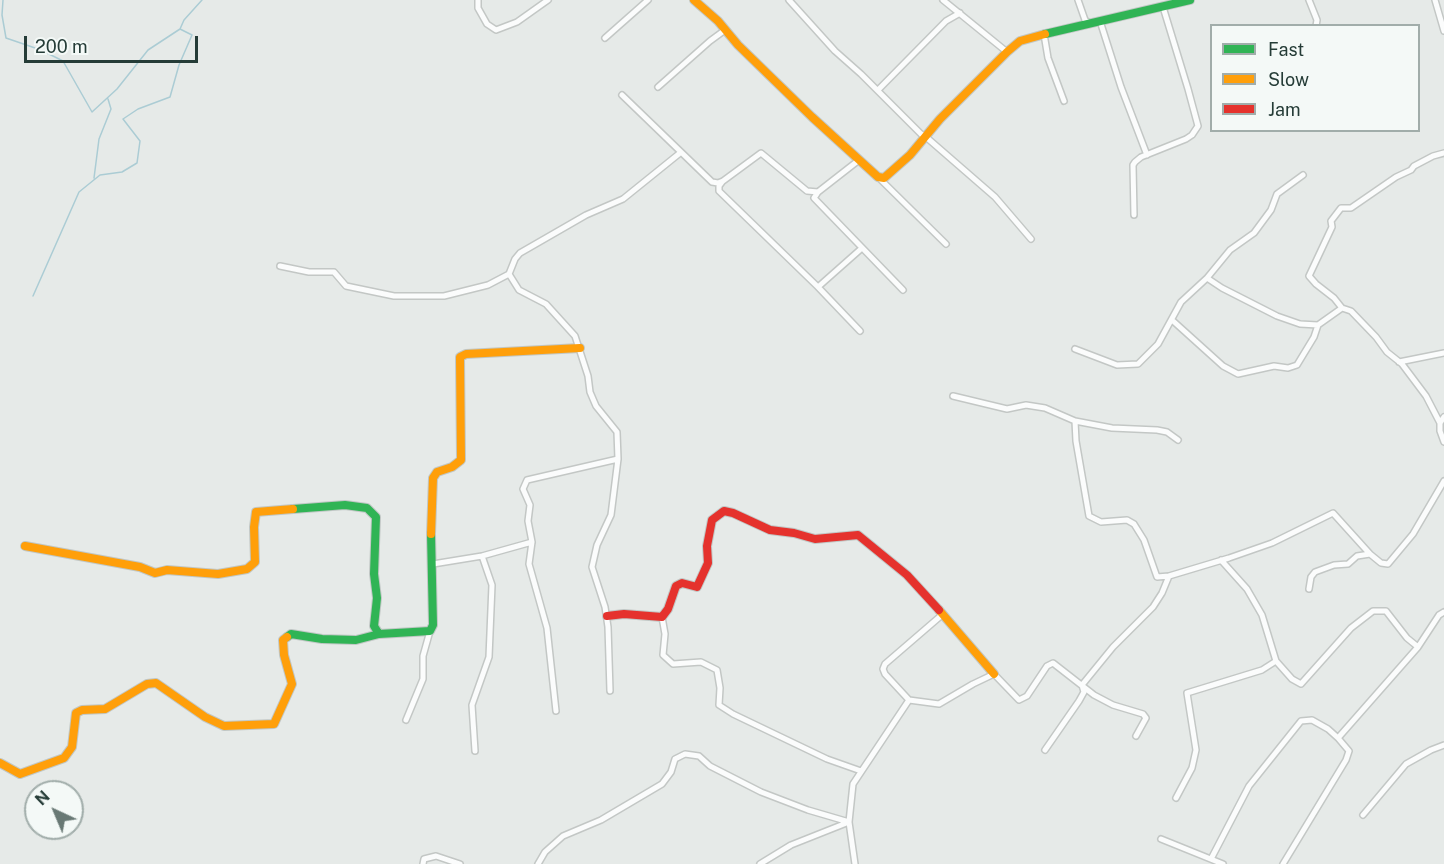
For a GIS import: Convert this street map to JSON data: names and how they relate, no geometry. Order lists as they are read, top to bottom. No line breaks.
{"legend":["Fast","Slow","Jam"],"scale_bar":"200 m","north":"top left"}
